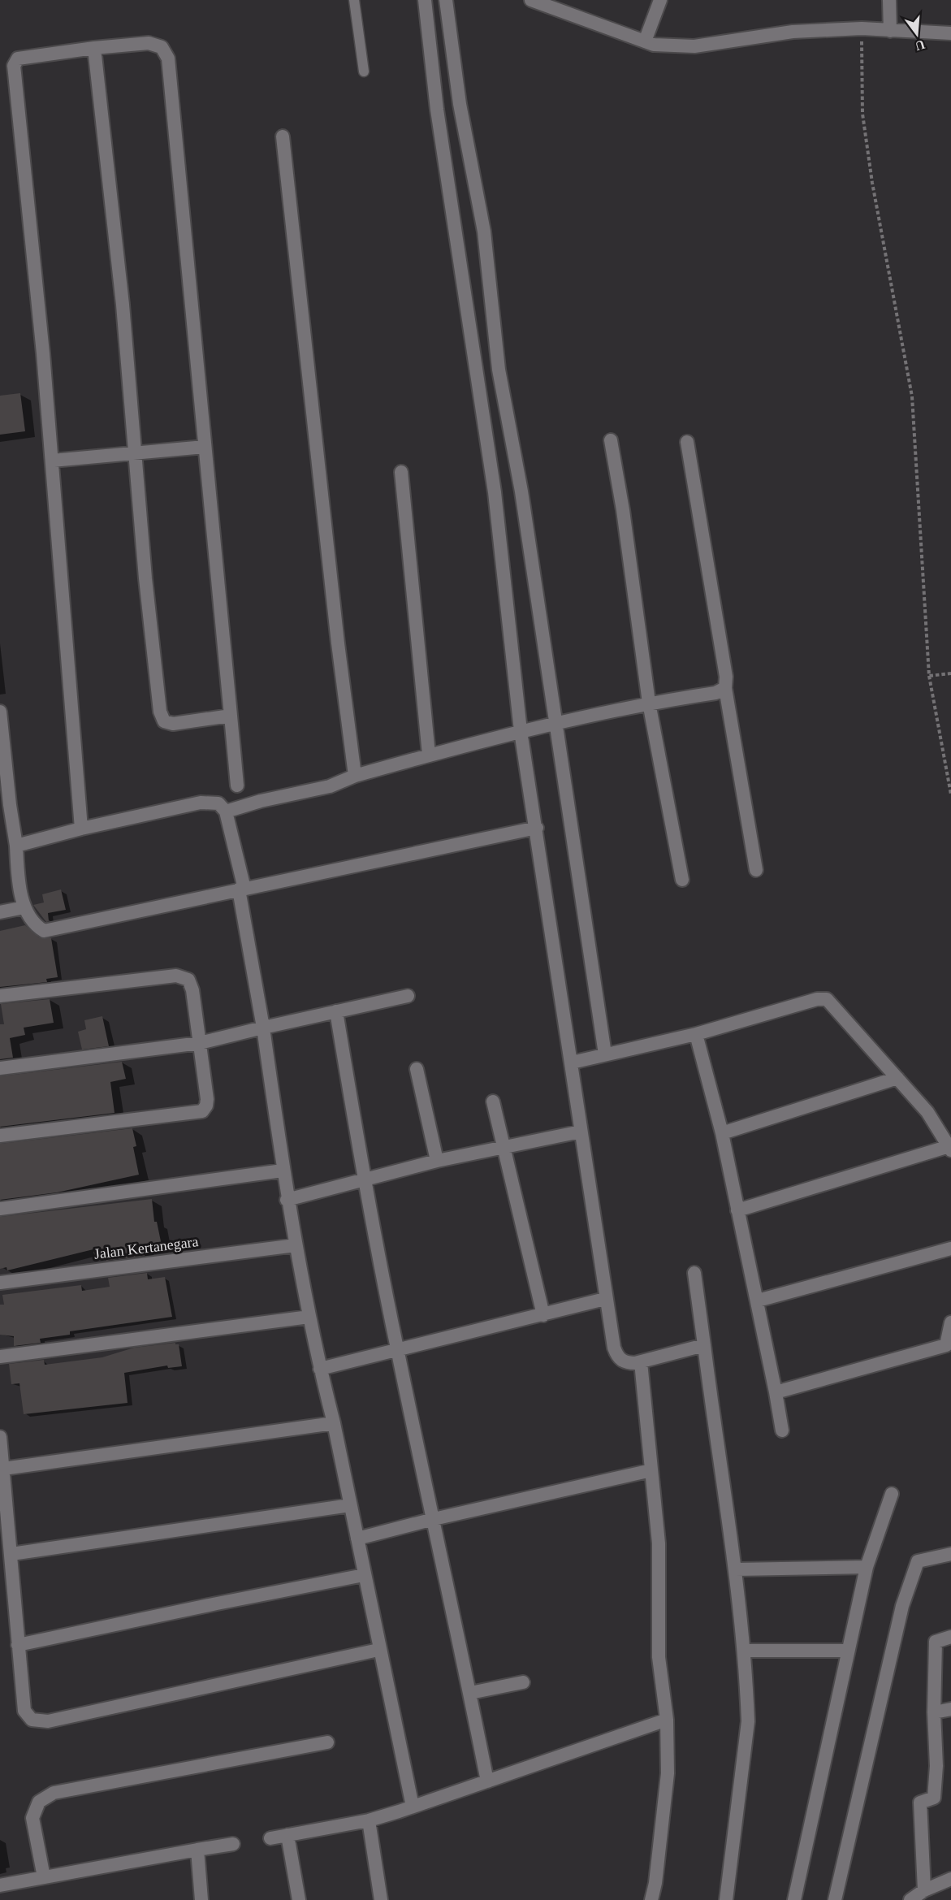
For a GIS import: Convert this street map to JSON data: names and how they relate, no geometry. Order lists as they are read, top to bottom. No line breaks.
{"streets":{"street":["Jalan Kertanegara"]},"north":"bottom"}
